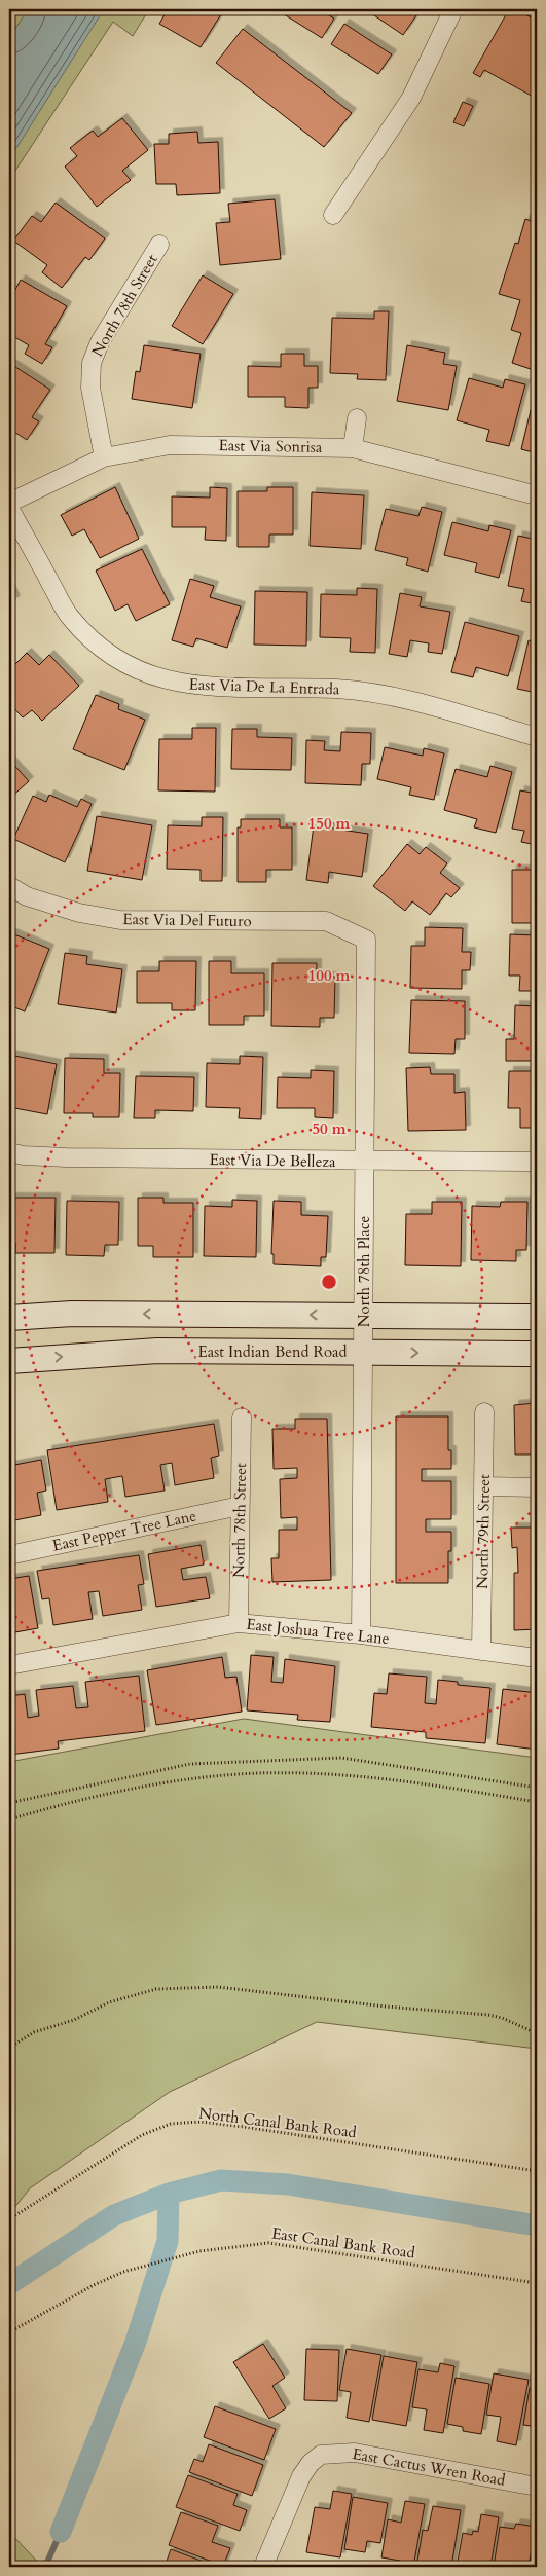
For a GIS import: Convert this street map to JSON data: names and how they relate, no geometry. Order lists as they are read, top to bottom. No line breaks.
{"streets":{"main road":["East Indian Bend Road"],"street":["North 78th Street","East Via Sonrisa","East Via De La Entrada","East Via Del Futuro","East Via De Belleza","North 78th Place","East Pepper Tree Lane","North 79th Street","East Joshua Tree Lane","East Cactus Wren Road"],"path":["North Canal Bank Road","East Canal Bank Road"]},"crossings":[["North 78th Street","East Via Sonrisa"],["North 78th Street","East Pepper Tree Lane"],["North 78th Street","East Joshua Tree Lane"],["East Via Del Futuro","North 78th Place"],["East Via De Belleza","North 78th Place"],["North 78th Place","East Indian Bend Road"],["North 78th Place","East Joshua Tree Lane"],["North 79th Street","East Joshua Tree Lane"]],"rings":["150 m","100 m","50 m"]}
